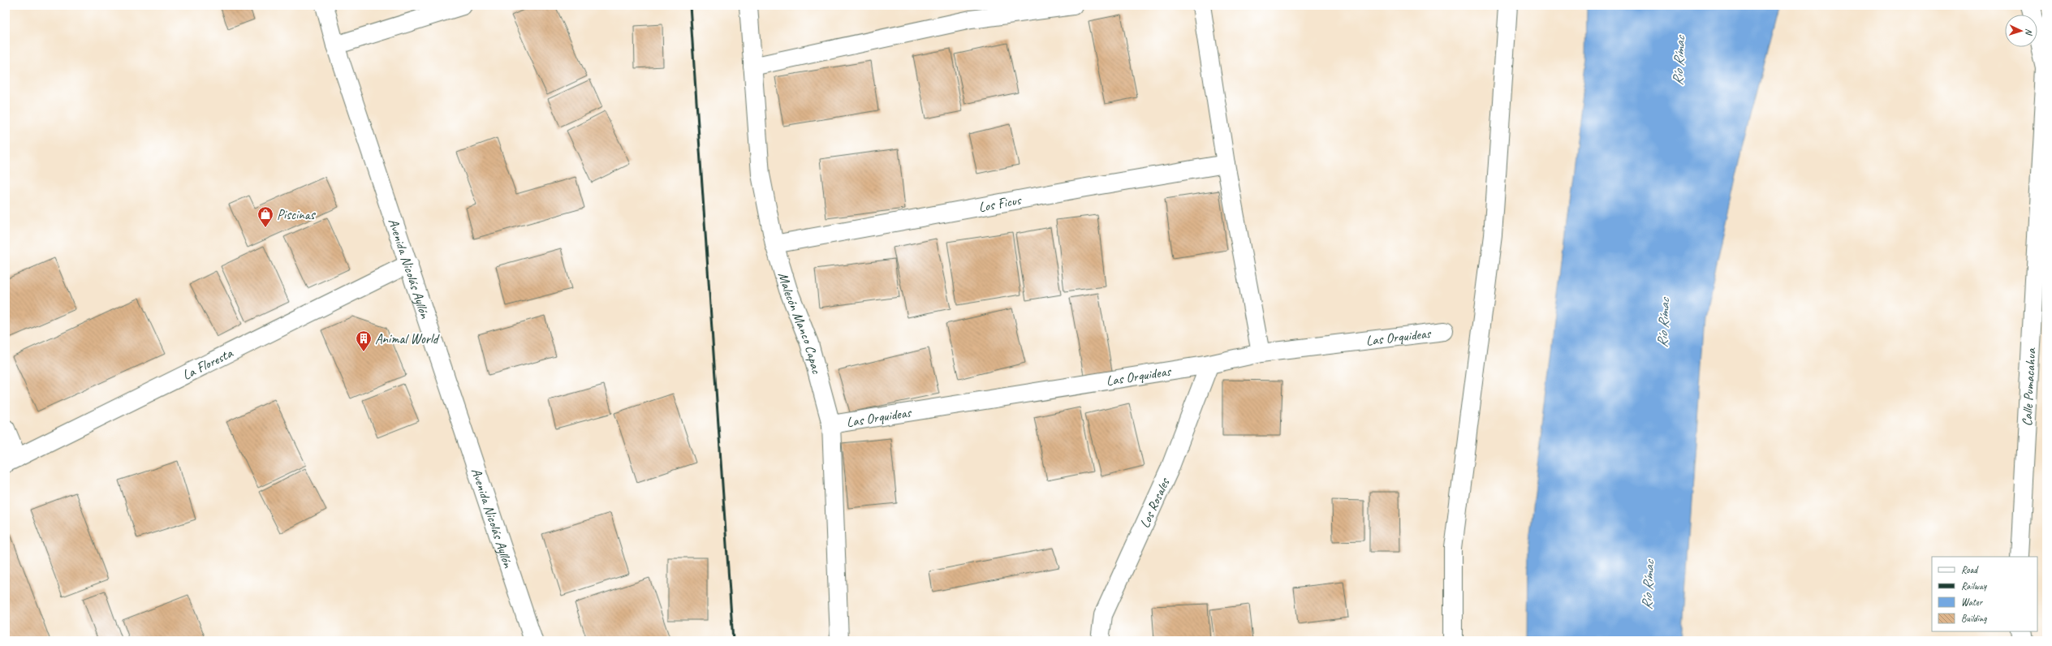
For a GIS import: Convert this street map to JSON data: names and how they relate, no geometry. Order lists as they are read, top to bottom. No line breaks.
{"streets":{"main road":["Los Ficus","Avenida Nicolás Ayllón","Malecón Manco Capac","Las Orquideas","La Floresta","Calle Pumacahua","Los Rosales"]},"crossings":[["Los Ficus","Malecón Manco Capac"],["Avenida Nicolás Ayllón","La Floresta"],["Malecón Manco Capac","Las Orquideas"],["Las Orquideas","Los Rosales"]],"water":["Río Rímac"],"places":{"shop":["Piscinas"],"building":["Animal World"]},"legend":["Road","Railway","Water","Building"],"north":"right"}
